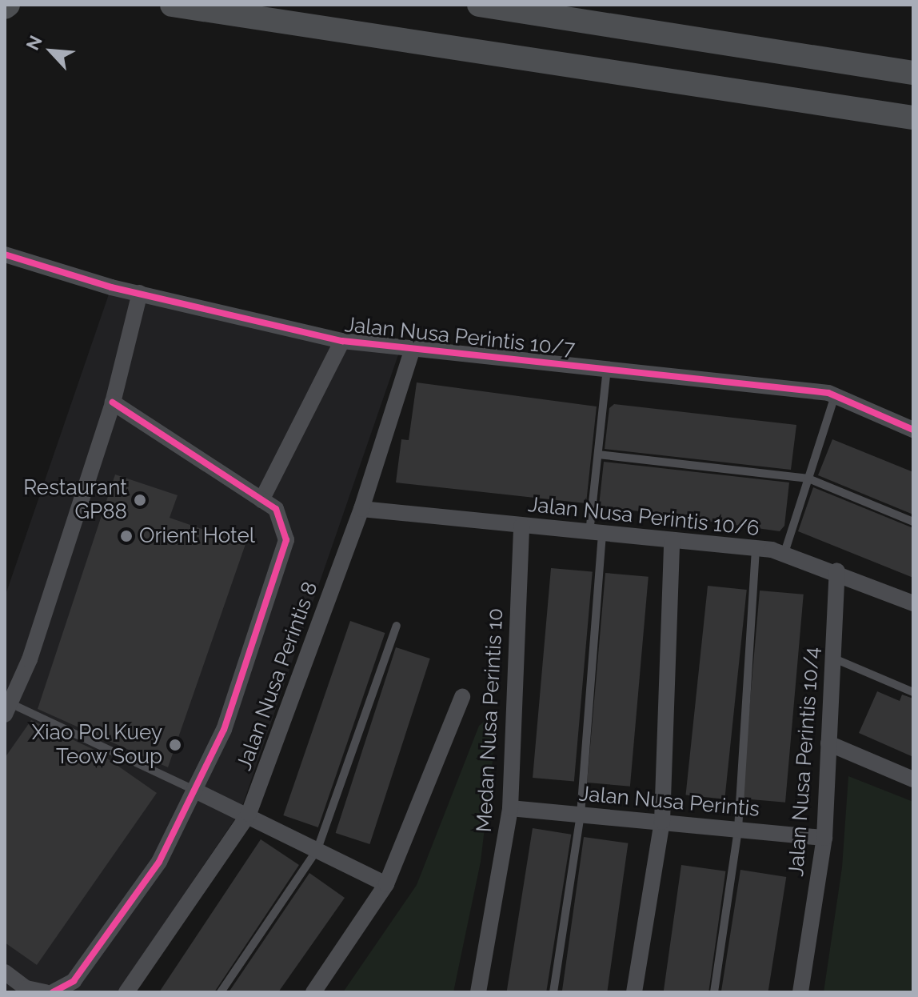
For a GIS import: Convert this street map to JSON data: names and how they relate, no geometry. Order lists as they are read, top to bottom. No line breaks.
{"streets":{"street":["Jalan Nusa Perintis 10/7","Jalan Nusa Perintis 10/6","Jalan Nusa Perintis 8","Medan Nusa Perintis 10","Jalan Nusa Perintis 10/4","Jalan Nusa Perintis"]},"crossings":[["Jalan Nusa Perintis 10/7","Jalan Nusa Perintis 8"],["Jalan Nusa Perintis 10/6","Jalan Nusa Perintis 8"],["Jalan Nusa Perintis 10/6","Medan Nusa Perintis 10"],["Jalan Nusa Perintis 10/6","Jalan Nusa Perintis 10/4"],["Medan Nusa Perintis 10","Jalan Nusa Perintis"],["Jalan Nusa Perintis 10/4","Jalan Nusa Perintis"]],"places":["Restaurant GP88","Orient Hotel","Xiao Pol Kuey Teow Soup"],"north":"top left"}
